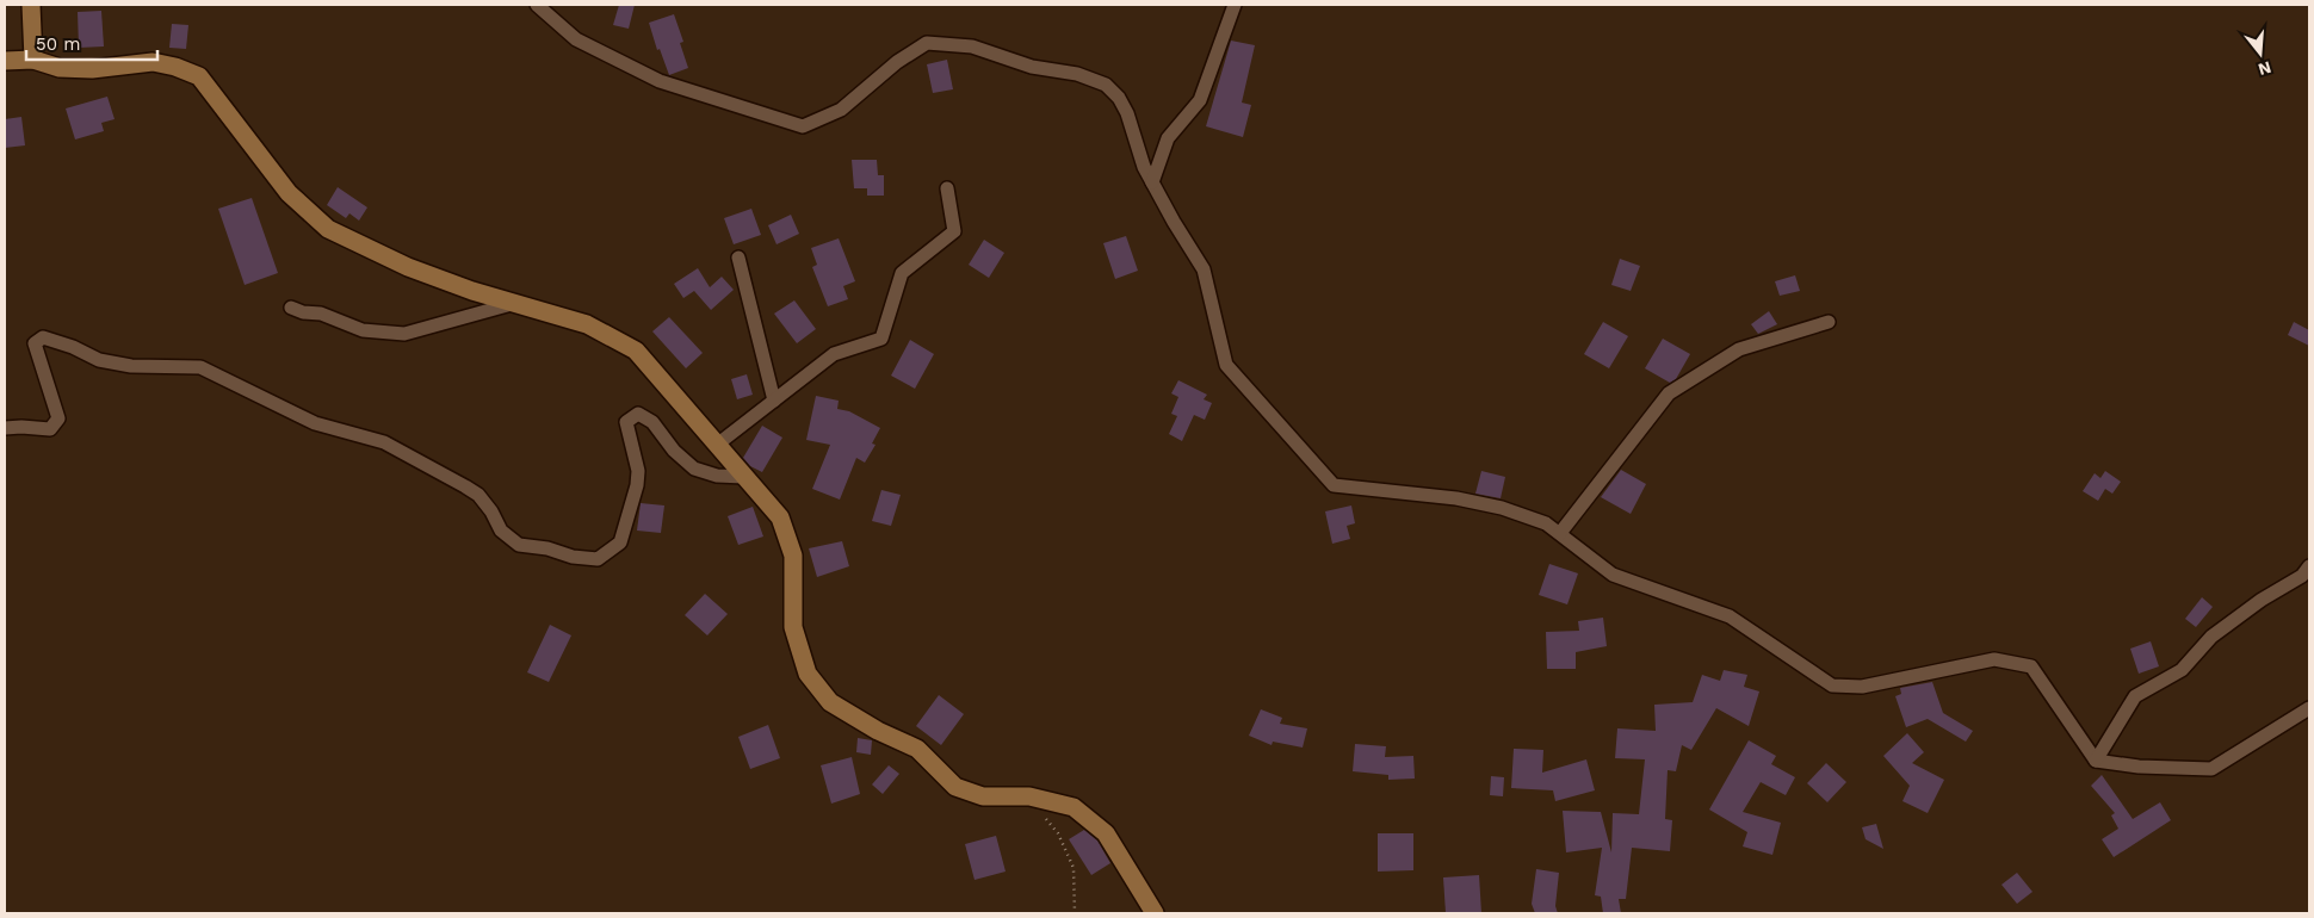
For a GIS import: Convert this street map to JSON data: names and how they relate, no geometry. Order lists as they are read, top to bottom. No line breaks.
{"scale_bar":"50 m","north":"bottom"}
